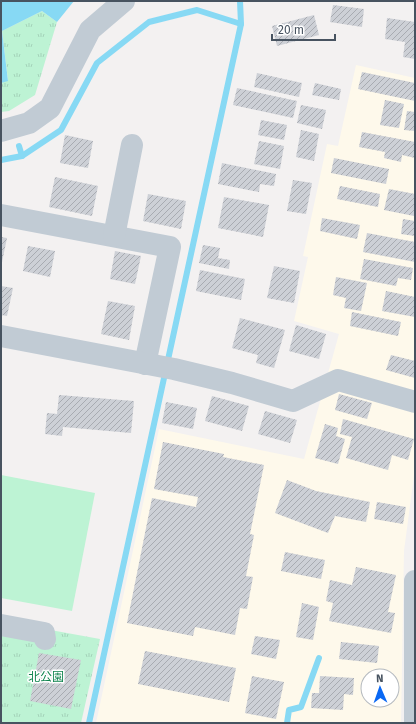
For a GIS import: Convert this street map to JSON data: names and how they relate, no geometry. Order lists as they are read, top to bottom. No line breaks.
{"parks":["北公園"],"scale_bar":"20 m","north":"top"}
